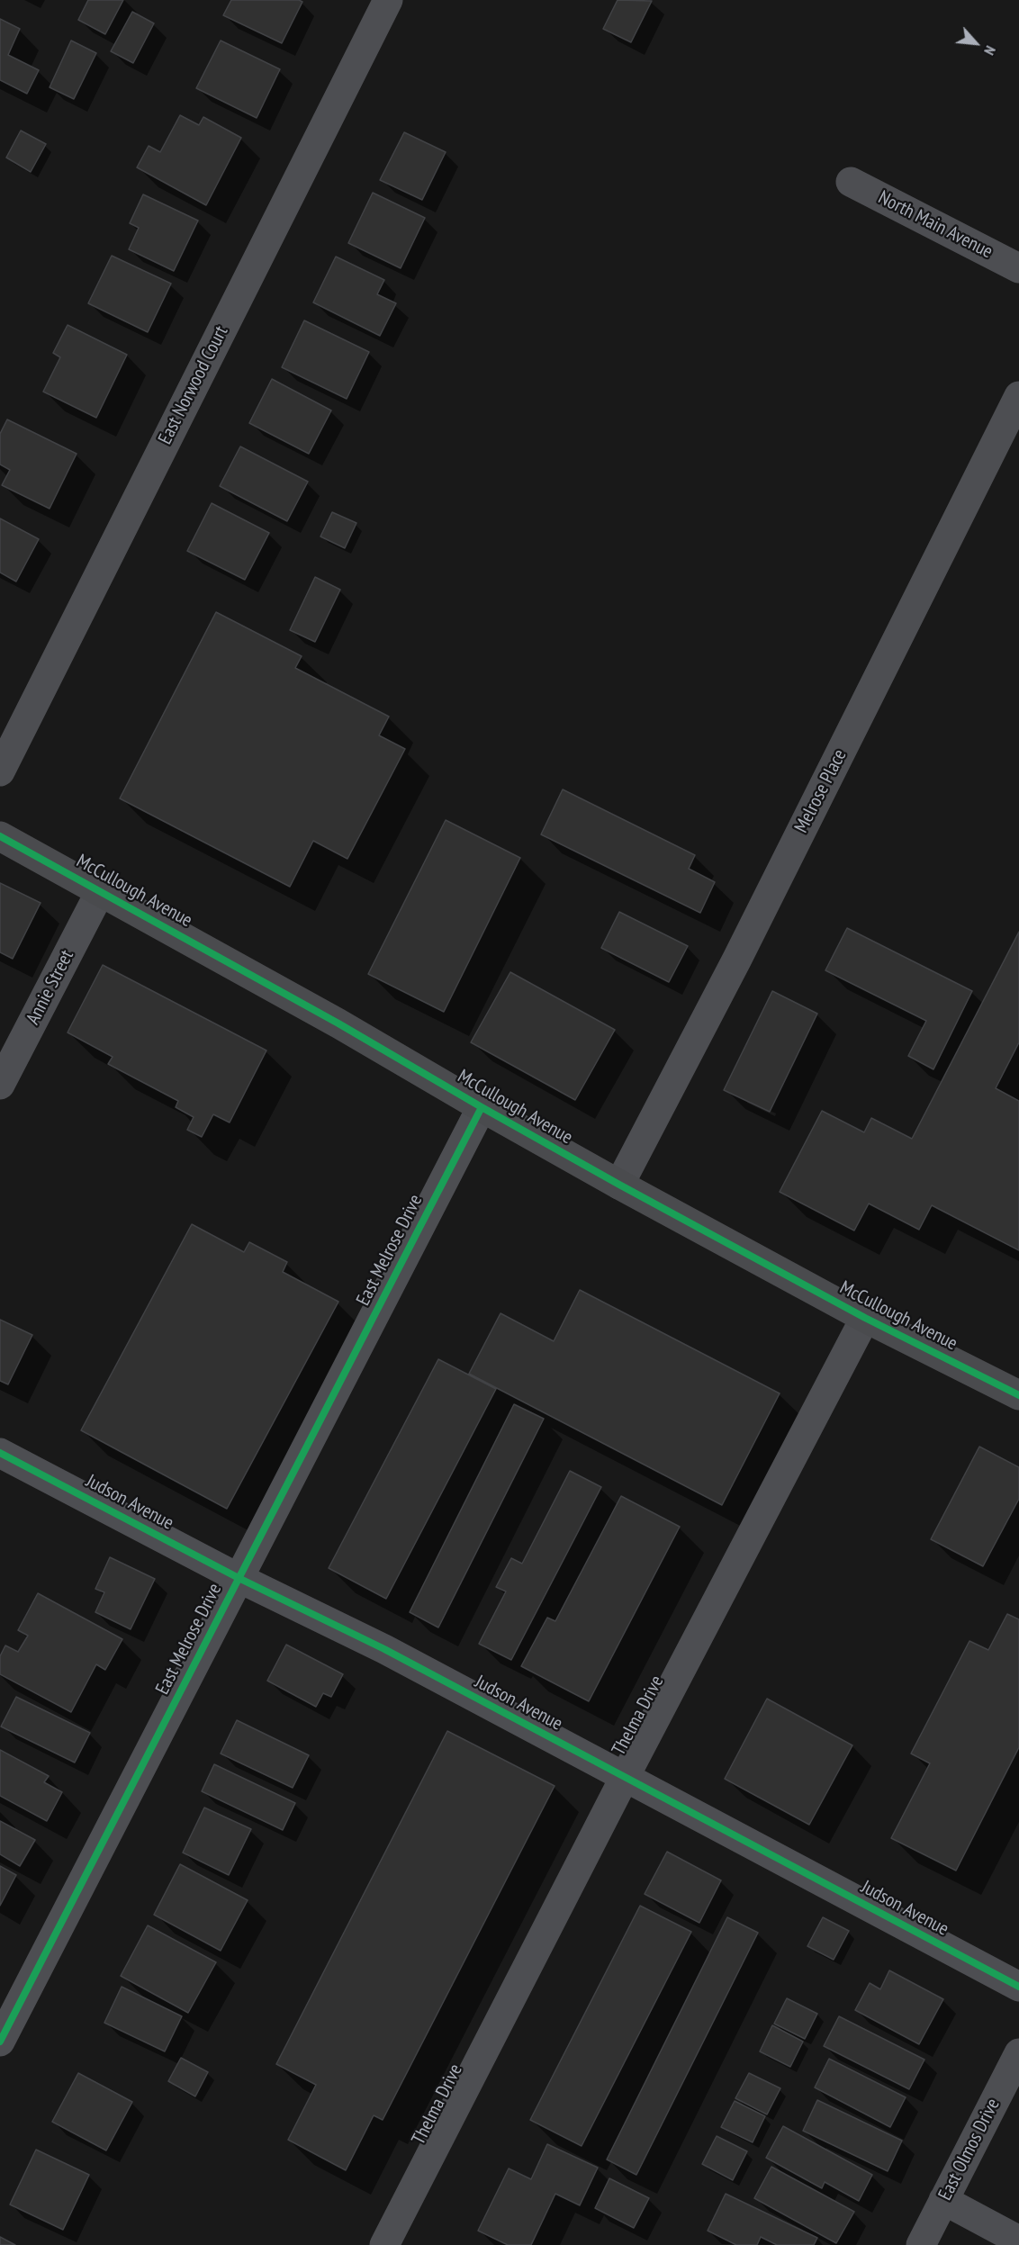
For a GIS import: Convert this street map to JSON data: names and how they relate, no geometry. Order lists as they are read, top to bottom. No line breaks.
{"streets":{"main road":["McCullough Avenue"],"street":["North Main Avenue","East Norwood Court","Melrose Place","Annie Street","East Melrose Drive","Judson Avenue","Thelma Drive","East Olmos Drive"]},"crossings":[["Melrose Place","McCullough Avenue"],["McCullough Avenue","Annie Street"],["McCullough Avenue","East Melrose Drive"],["McCullough Avenue","Thelma Drive"],["East Melrose Drive","Judson Avenue"],["Judson Avenue","Thelma Drive"]],"north":"bottom right"}
